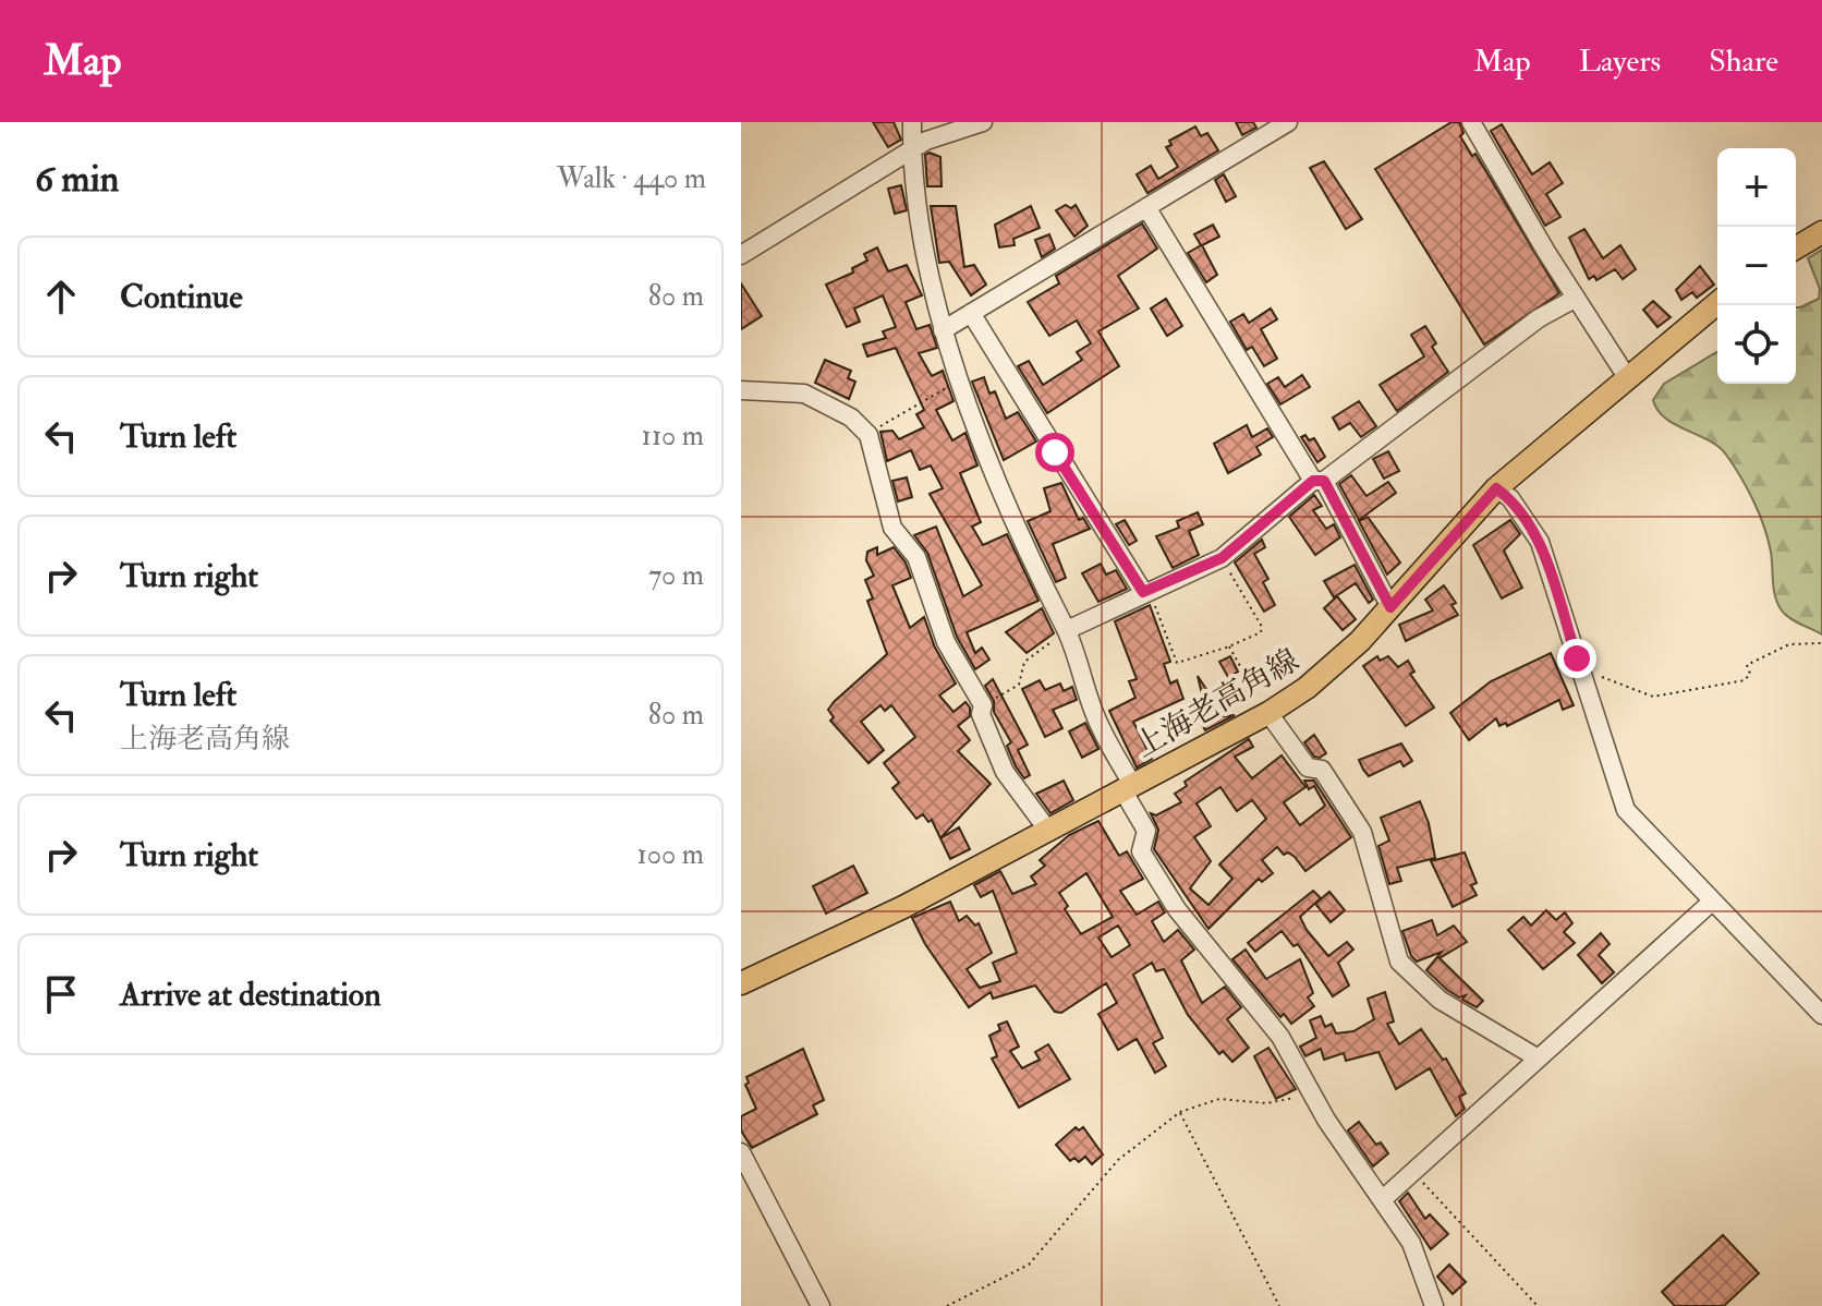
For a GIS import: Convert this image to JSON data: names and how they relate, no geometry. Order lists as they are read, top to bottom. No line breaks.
{"streets":{"main road":["上海老高角線"]},"page":{"header":"Map","nav":["Map","Layers","Share"],"heading":["6 min","Walk · 440 m"],"map_buttons":["+","−"],"list":[["Continue","80 m"],["Turn left","110 m"],["Turn right","70 m"],["Turn left","上海老高角線","80 m"],["Turn right","100 m"],"Arrive at destination"]}}
